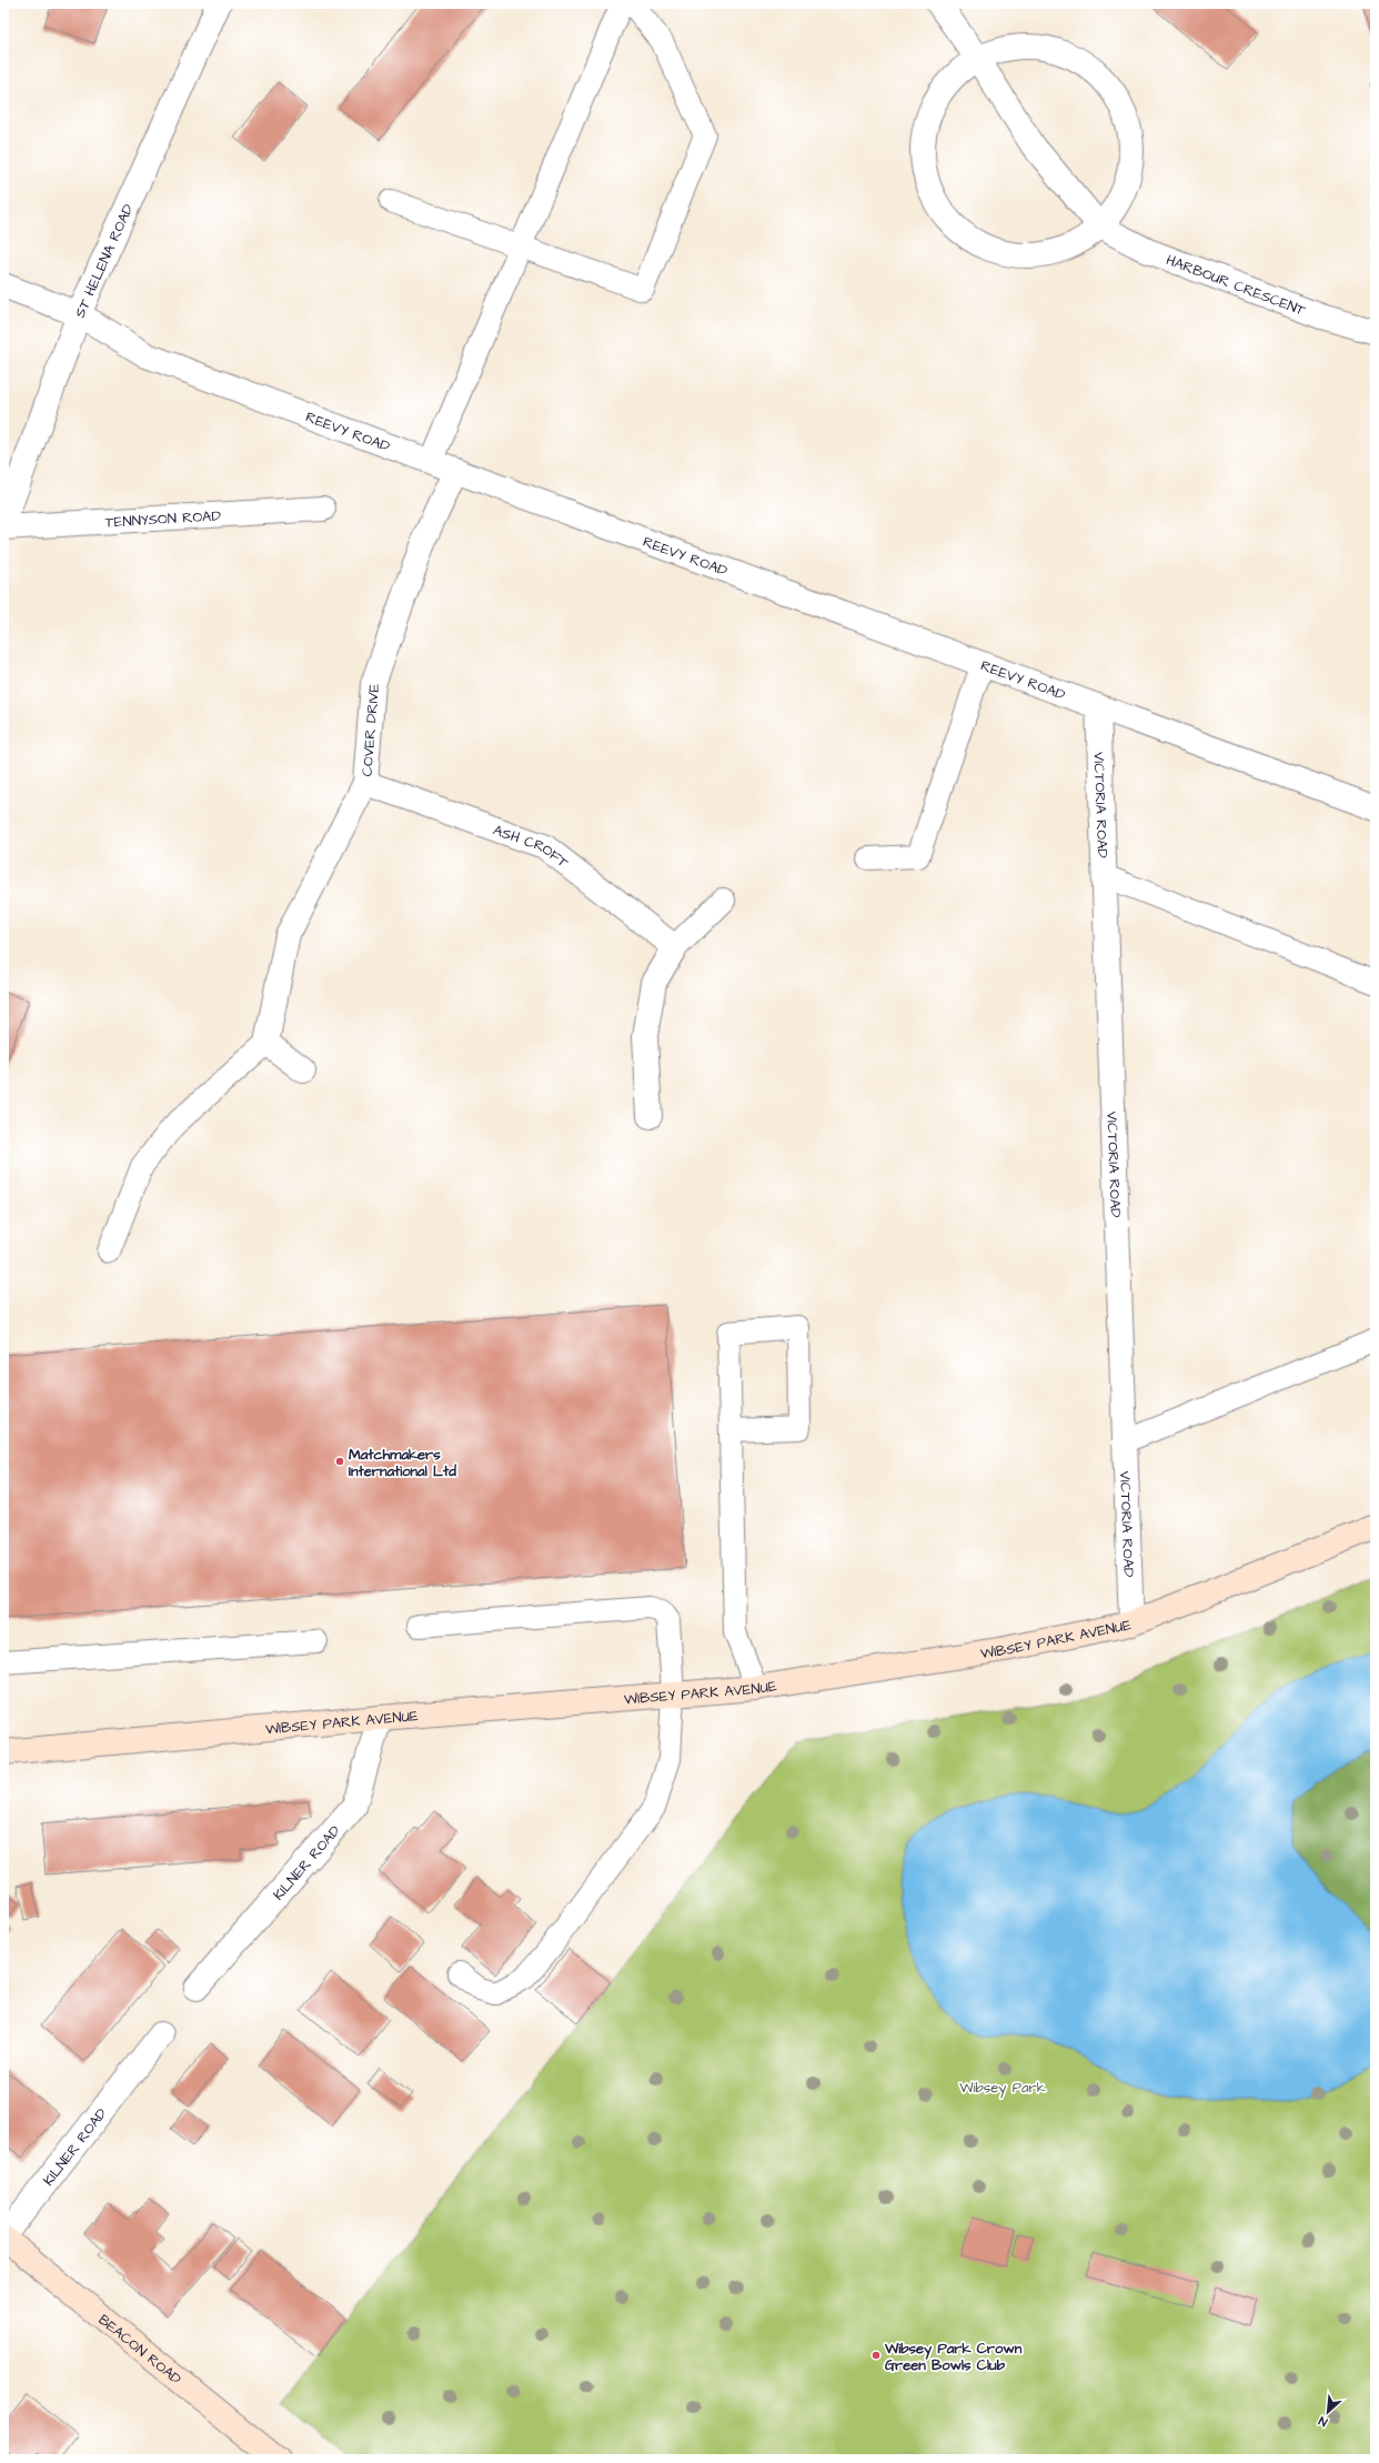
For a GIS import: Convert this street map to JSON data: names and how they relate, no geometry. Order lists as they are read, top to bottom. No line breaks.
{"streets":{"street":["ST HELENA ROAD","HARBOUR CRESCENT","REEVY ROAD","TENNYSON ROAD","COVER DRIVE","VICTORIA ROAD","ASH CROFT","WIBSEY PARK AVENUE","KILNER ROAD","BEACON ROAD"]},"crossings":[["ST HELENA ROAD","REEVY ROAD"],["ST HELENA ROAD","TENNYSON ROAD"],["REEVY ROAD","COVER DRIVE"],["REEVY ROAD","VICTORIA ROAD"],["COVER DRIVE","ASH CROFT"],["VICTORIA ROAD","WIBSEY PARK AVENUE"],["WIBSEY PARK AVENUE","KILNER ROAD"],["KILNER ROAD","BEACON ROAD"]],"parks":["Wibsey Park"],"places":["Matchmakers International Ltd","Wibsey Park Crown Green Bowls Club"],"north":"bottom left"}
